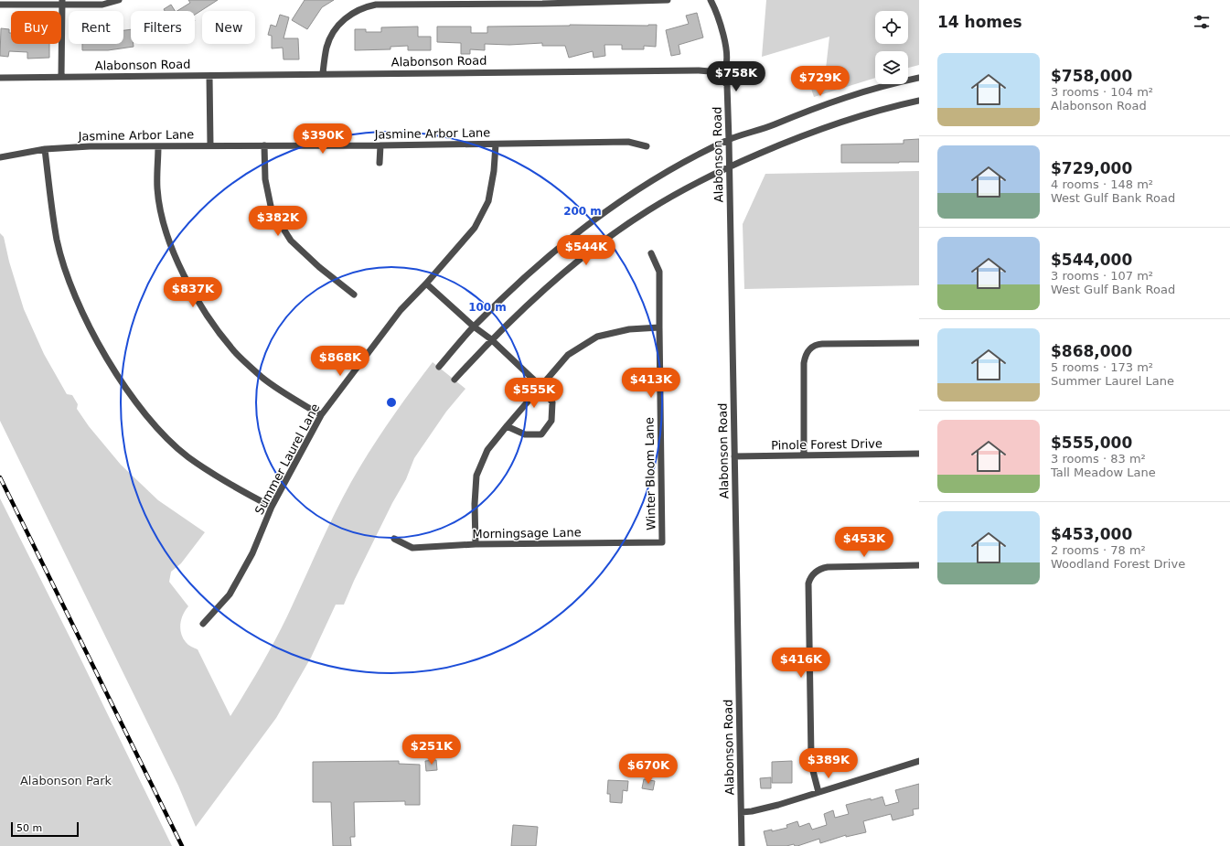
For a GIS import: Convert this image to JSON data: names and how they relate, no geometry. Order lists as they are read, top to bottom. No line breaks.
{"streets":{"street":["Alabonson Road","Jasmine Arbor Lane","Pinole Forest Drive","Summer Laurel Lane","Winter Bloom Lane","Morningsage Lane"]},"crossings":[["Alabonson Road","Pinole Forest Drive"],["Jasmine Arbor Lane","Summer Laurel Lane"],["Winter Bloom Lane","Morningsage Lane"]],"parks":["Alabonson Park"],"scale_bar":"50 m","page":{"heading":"14 homes","chip":["Buy","Rent","Filters","New"],"list":[{"name":"$758,000","note":"3 rooms · 104 m² · Alabonson Road"},{"name":"$729,000","note":"4 rooms · 148 m² · West Gulf Bank Road"},{"name":"$544,000","note":"3 rooms · 107 m² · West Gulf Bank Road"},{"name":"$868,000","note":"5 rooms · 173 m² · Summer Laurel Lane"},{"name":"$555,000","note":"3 rooms · 83 m² · Tall Meadow Lane"},{"name":"$453,000","note":"2 rooms · 78 m² · Woodland Forest Drive"}],"price":["$758K","$729K","$390K","$382K","$544K","$837K","$868K","$413K","$555K","$453K","$416K","$251K","$389K","$670K"],"scale":"50 m"},"rings":["200 m","100 m"]}
